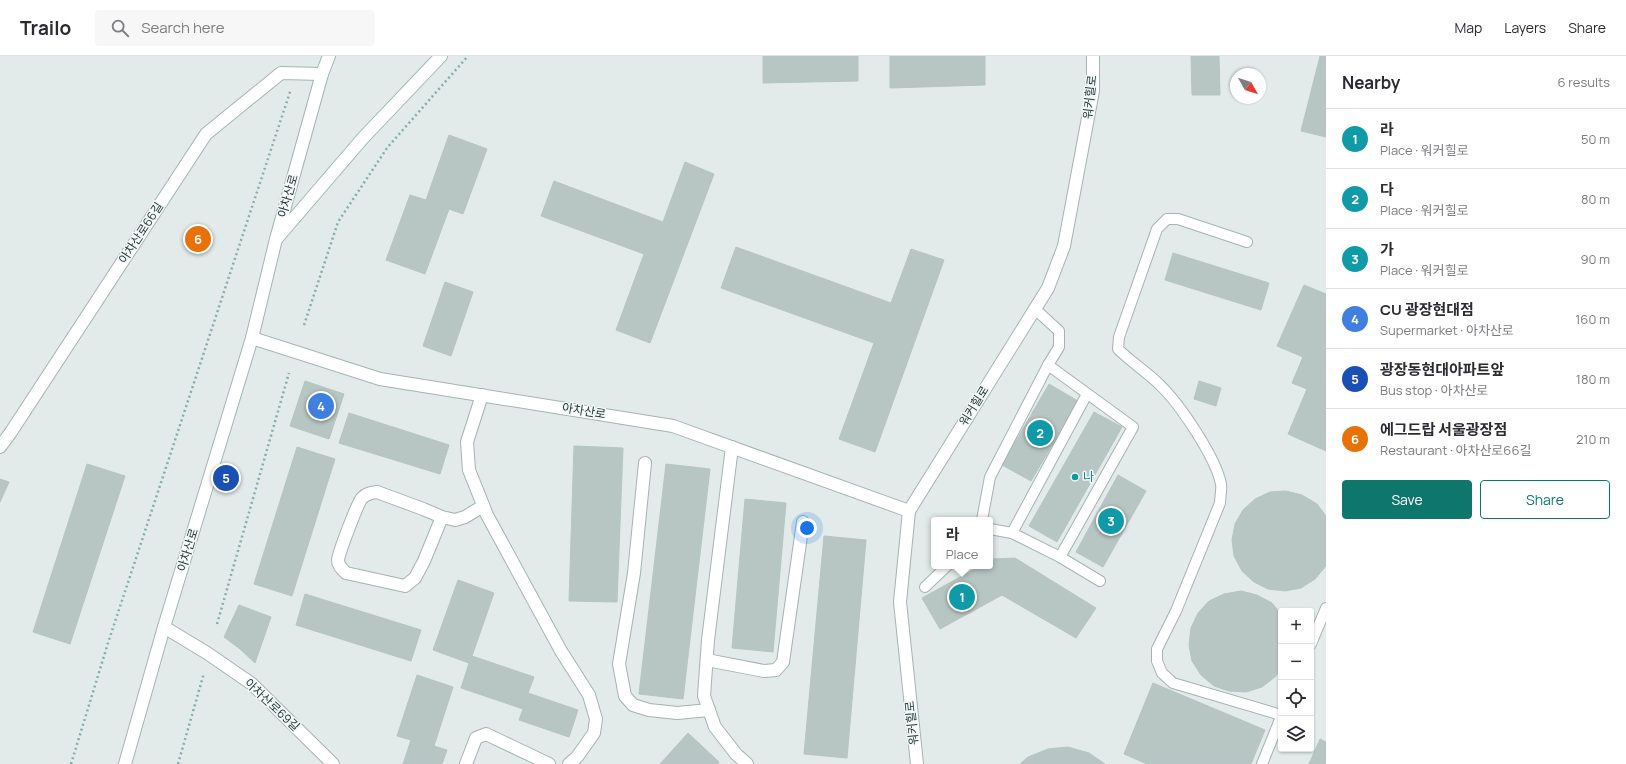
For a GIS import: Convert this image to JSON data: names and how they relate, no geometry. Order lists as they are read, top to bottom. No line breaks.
{"streets":{"street":["워커힐로","아차산로","아차산로66길","아차산로69길"]},"crossings":[["워커힐로","아차산로"],["아차산로","아차산로66길"],["아차산로","아차산로69길"]],"places":["나"],"north":"bottom right","page":{"header":"Trailo","search":"Search here","nav":["Map","Layers","Share"],"heading":["Nearby","6 results"],"list":[{"mark":"1","name":"라","note":"Place · 워커힐로","value":"50 m"},{"mark":"2","name":"다","note":"Place · 워커힐로","value":"80 m"},{"mark":"3","name":"가","note":"Place · 워커힐로","value":"90 m"},{"mark":"4","name":"CU 광장현대점","note":"Supermarket · 아차산로","value":"160 m"},{"mark":"5","name":"광장동현대아파트앞","note":"Bus stop · 아차산로","value":"180 m"},{"mark":"6","name":"에그드랍 서울광장점","note":"Restaurant · 아차산로66길","value":"210 m"}],"pins":["6","4","2","5","3","1"],"buttons":["Save","Share"],"popup":["라","Place"],"map_buttons":["+","−"]}}
